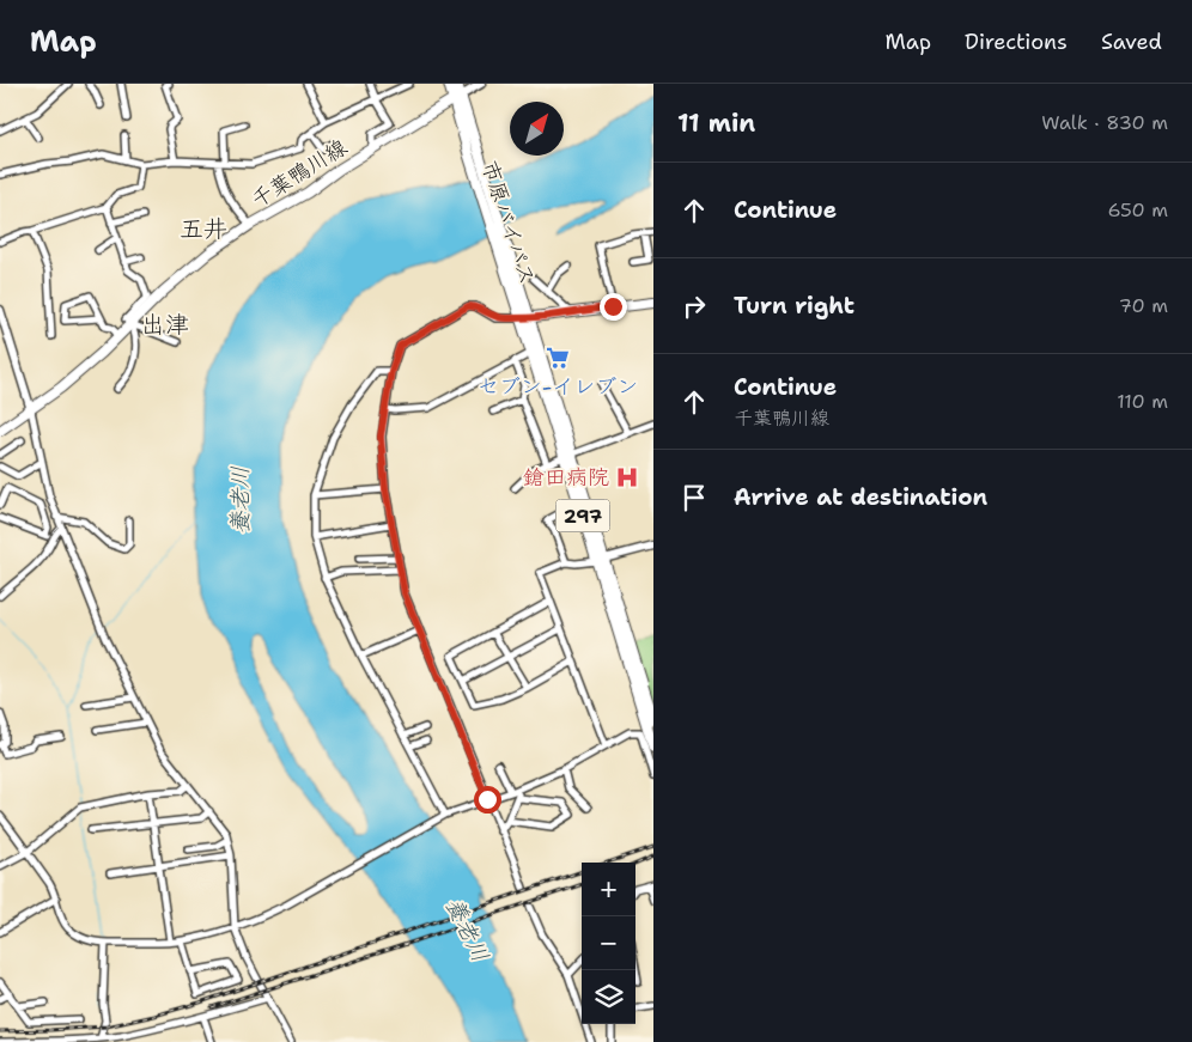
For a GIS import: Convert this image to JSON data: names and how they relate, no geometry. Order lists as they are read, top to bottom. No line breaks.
{"streets":{"main road":["千葉鴨川線","市原バイパス","297"]},"crossings":[["千葉鴨川線","市原バイパス"]],"districts":["五井","出津"],"water":["養老川"],"places":{"supermarket":["セブン-イレブン"],"hospital":["鎗田病院"]},"north":"top right","page":{"header":"Map","nav":["Map","Directions","Saved"],"heading":["11 min","Walk · 830 m"],"list":[["Continue","650 m"],["Turn right","70 m"],["Continue","千葉鴨川線","110 m"],"Arrive at destination"],"map_buttons":["+","−"]}}
